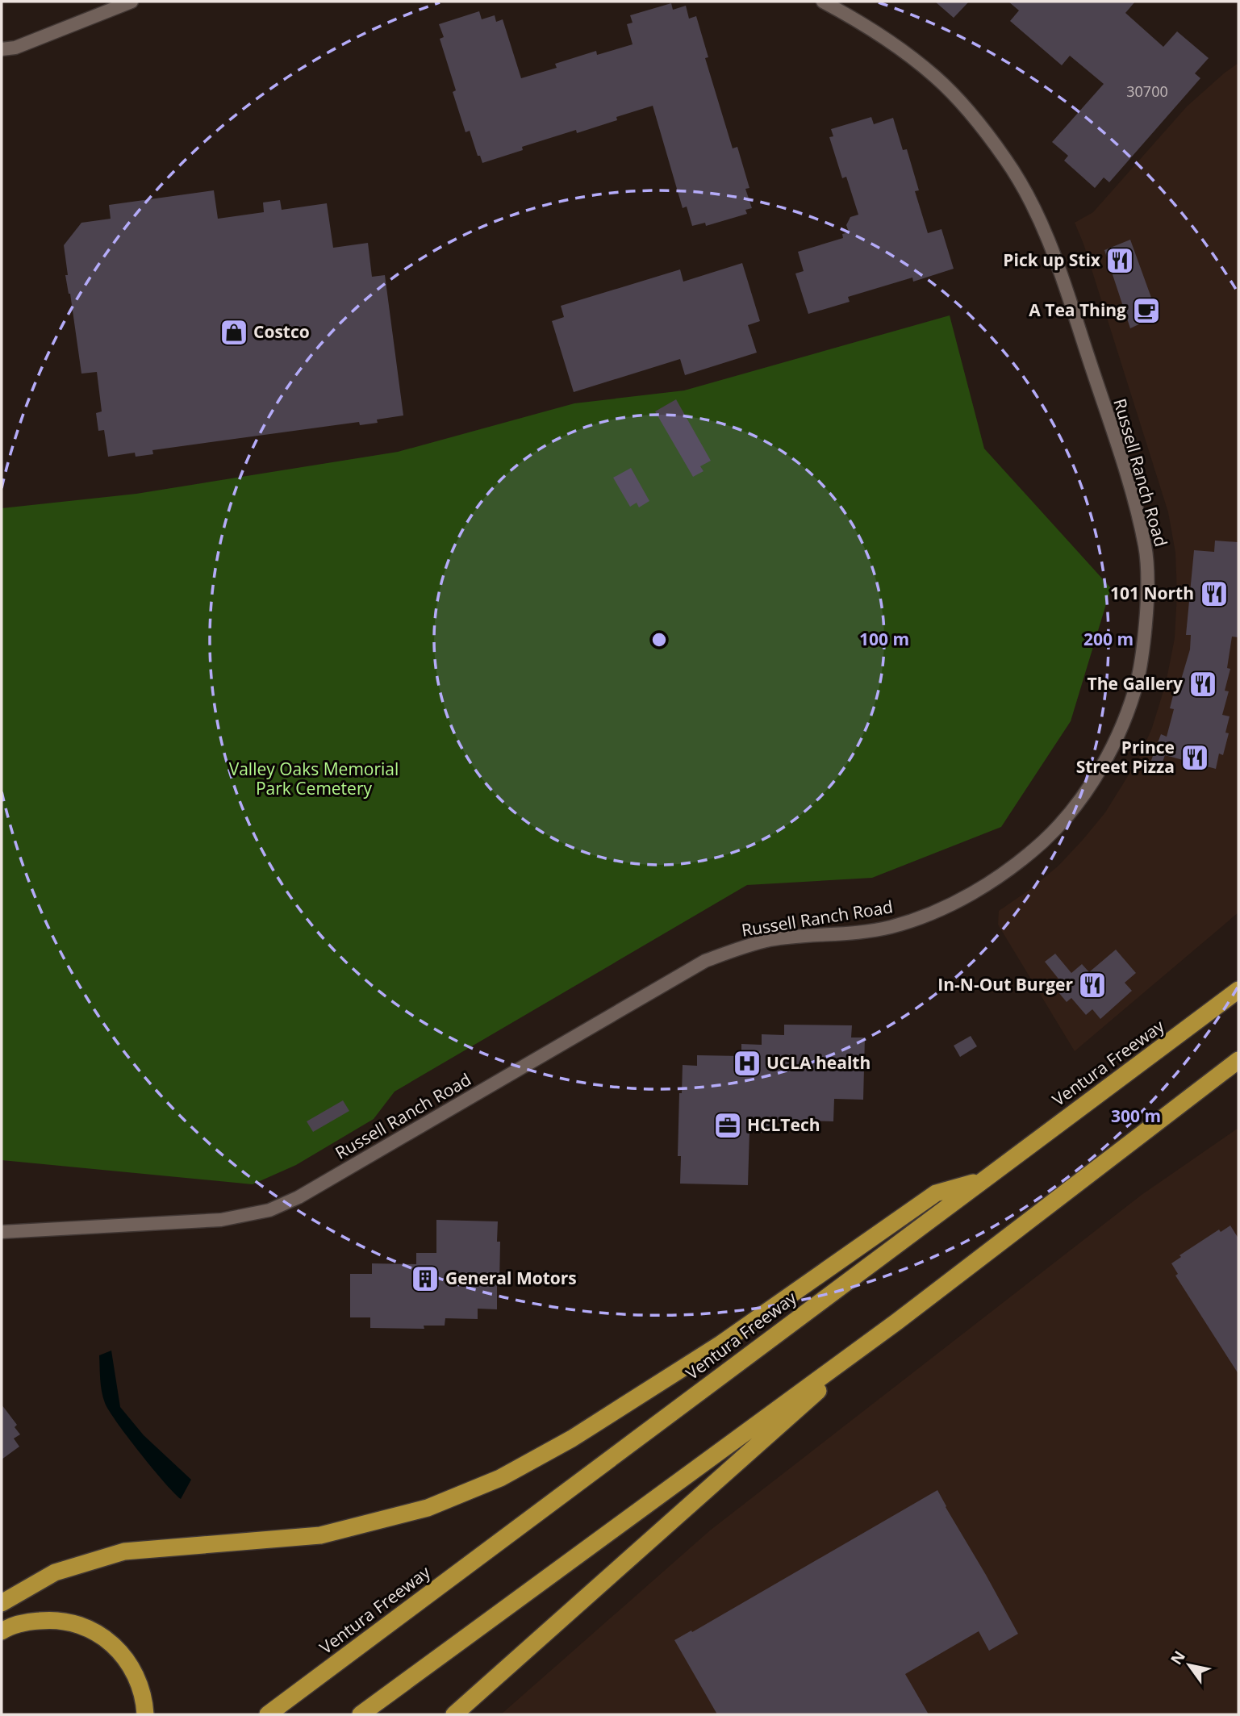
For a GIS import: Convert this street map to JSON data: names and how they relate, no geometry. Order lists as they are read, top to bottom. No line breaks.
{"streets":{"highway":["Ventura Freeway"],"street":["Russell Ranch Road"]},"parks":["Valley Oaks Memorial Park Cemetery"],"places":{"restaurant":["Pick up Stix","101 North","The Gallery","Prince Street Pizza","In-N-Out Burger"],"cafe":["A Tea Thing"],"shop":["Costco"],"hospital":["UCLA health"],"office":["HCLTech"],"building":["General Motors"]},"house_numbers":["30700"],"north":"top left","rings":["100 m","200 m","300 m"]}
